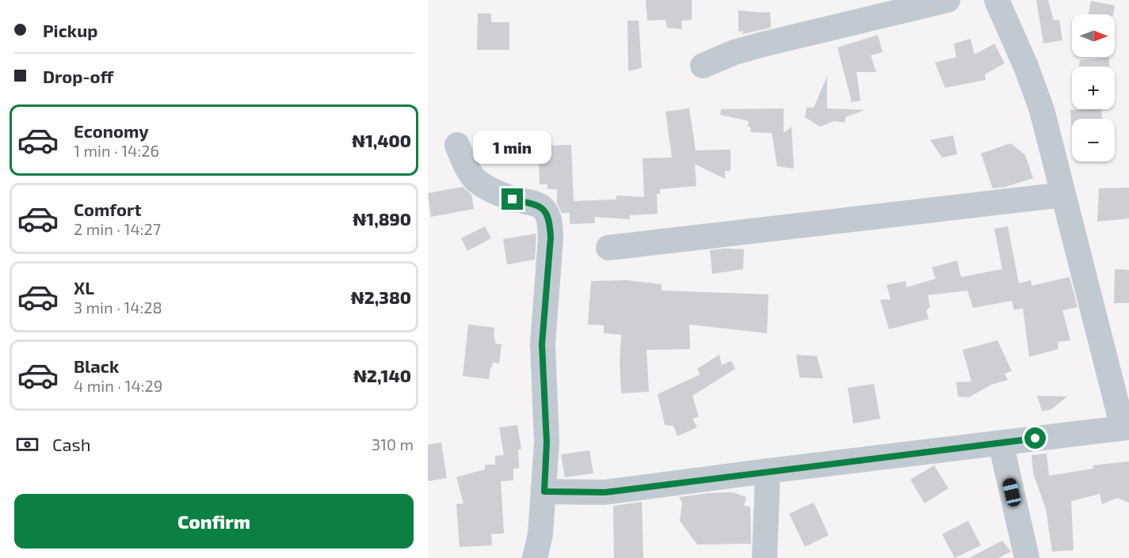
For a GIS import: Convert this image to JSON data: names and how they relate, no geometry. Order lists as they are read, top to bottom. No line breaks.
{"north":"right","page":{"banner":["Pickup","Drop-off"],"map_buttons":["+","−"],"list":[{"name":"Economy","note":"1 min · 14:26","value":"₦1,400"},{"name":"Comfort","note":"2 min · 14:27","value":"₦1,890"},{"name":"XL","note":"3 min · 14:28","value":"₦2,380"},{"name":"Black","note":"4 min · 14:29","value":"₦2,140"}],"bubble":"1 min","pay":["Cash","310 m"],"buttons":"Confirm"}}
